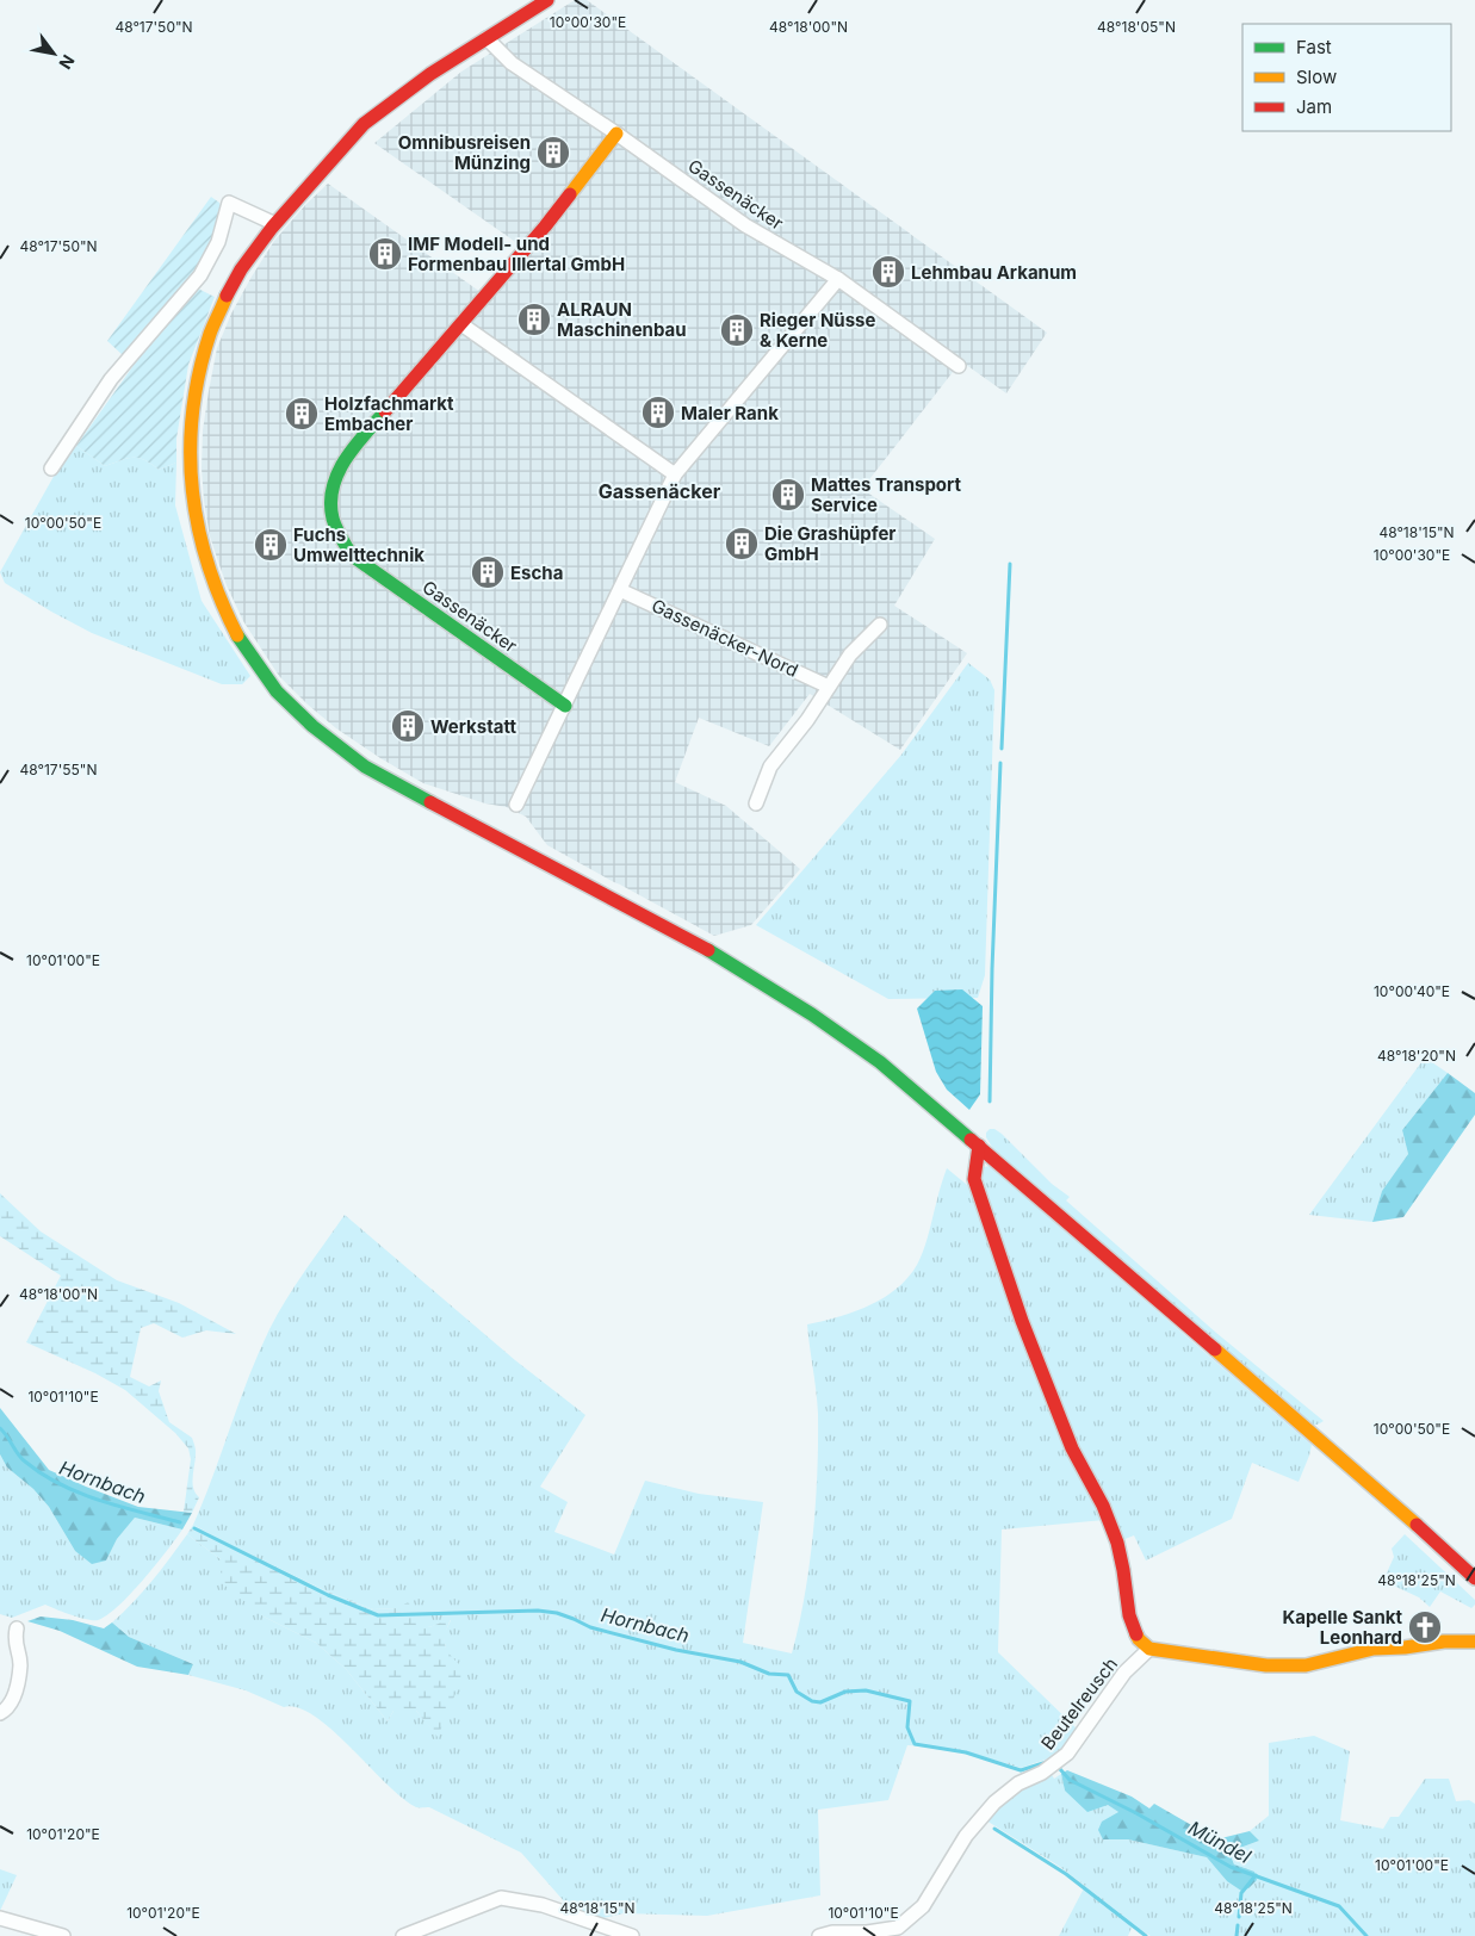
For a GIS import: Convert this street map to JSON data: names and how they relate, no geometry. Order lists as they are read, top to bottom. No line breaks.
{"streets":{"main road":["Gassenäcker"],"street":["Gassenäcker-Nord","Beutelreusch"]},"districts":["Gassenäcker"],"water":["Hornbach","Mündel"],"places":{"building":["Omnibusreisen Münzing","IMF Modell- und Formenbau Illertal GmbH","Lehmbau Arkanum","ALRAUN Maschinenbau","Rieger Nüsse & Kerne","Maler Rank","Holzfachmarkt Embacher","Mattes Transport Service","Die Grashüpfer GmbH","Fuchs Umwelttechnik","Escha","Werkstatt"],"church":["Kapelle Sankt Leonhard"]},"legend":["Fast","Slow","Jam"],"north":"bottom right","coordinates":["10°00'30\"E","48°17'50\"N","48°18'00\"N","48°18'05\"N","10°00'50\"E","48°18'15\"N","48°17'55\"N","10°01'00\"E","10°00'40\"E","48°18'20\"N","10°01'10\"E","48°18'25\"N","10°01'20\"E"]}
